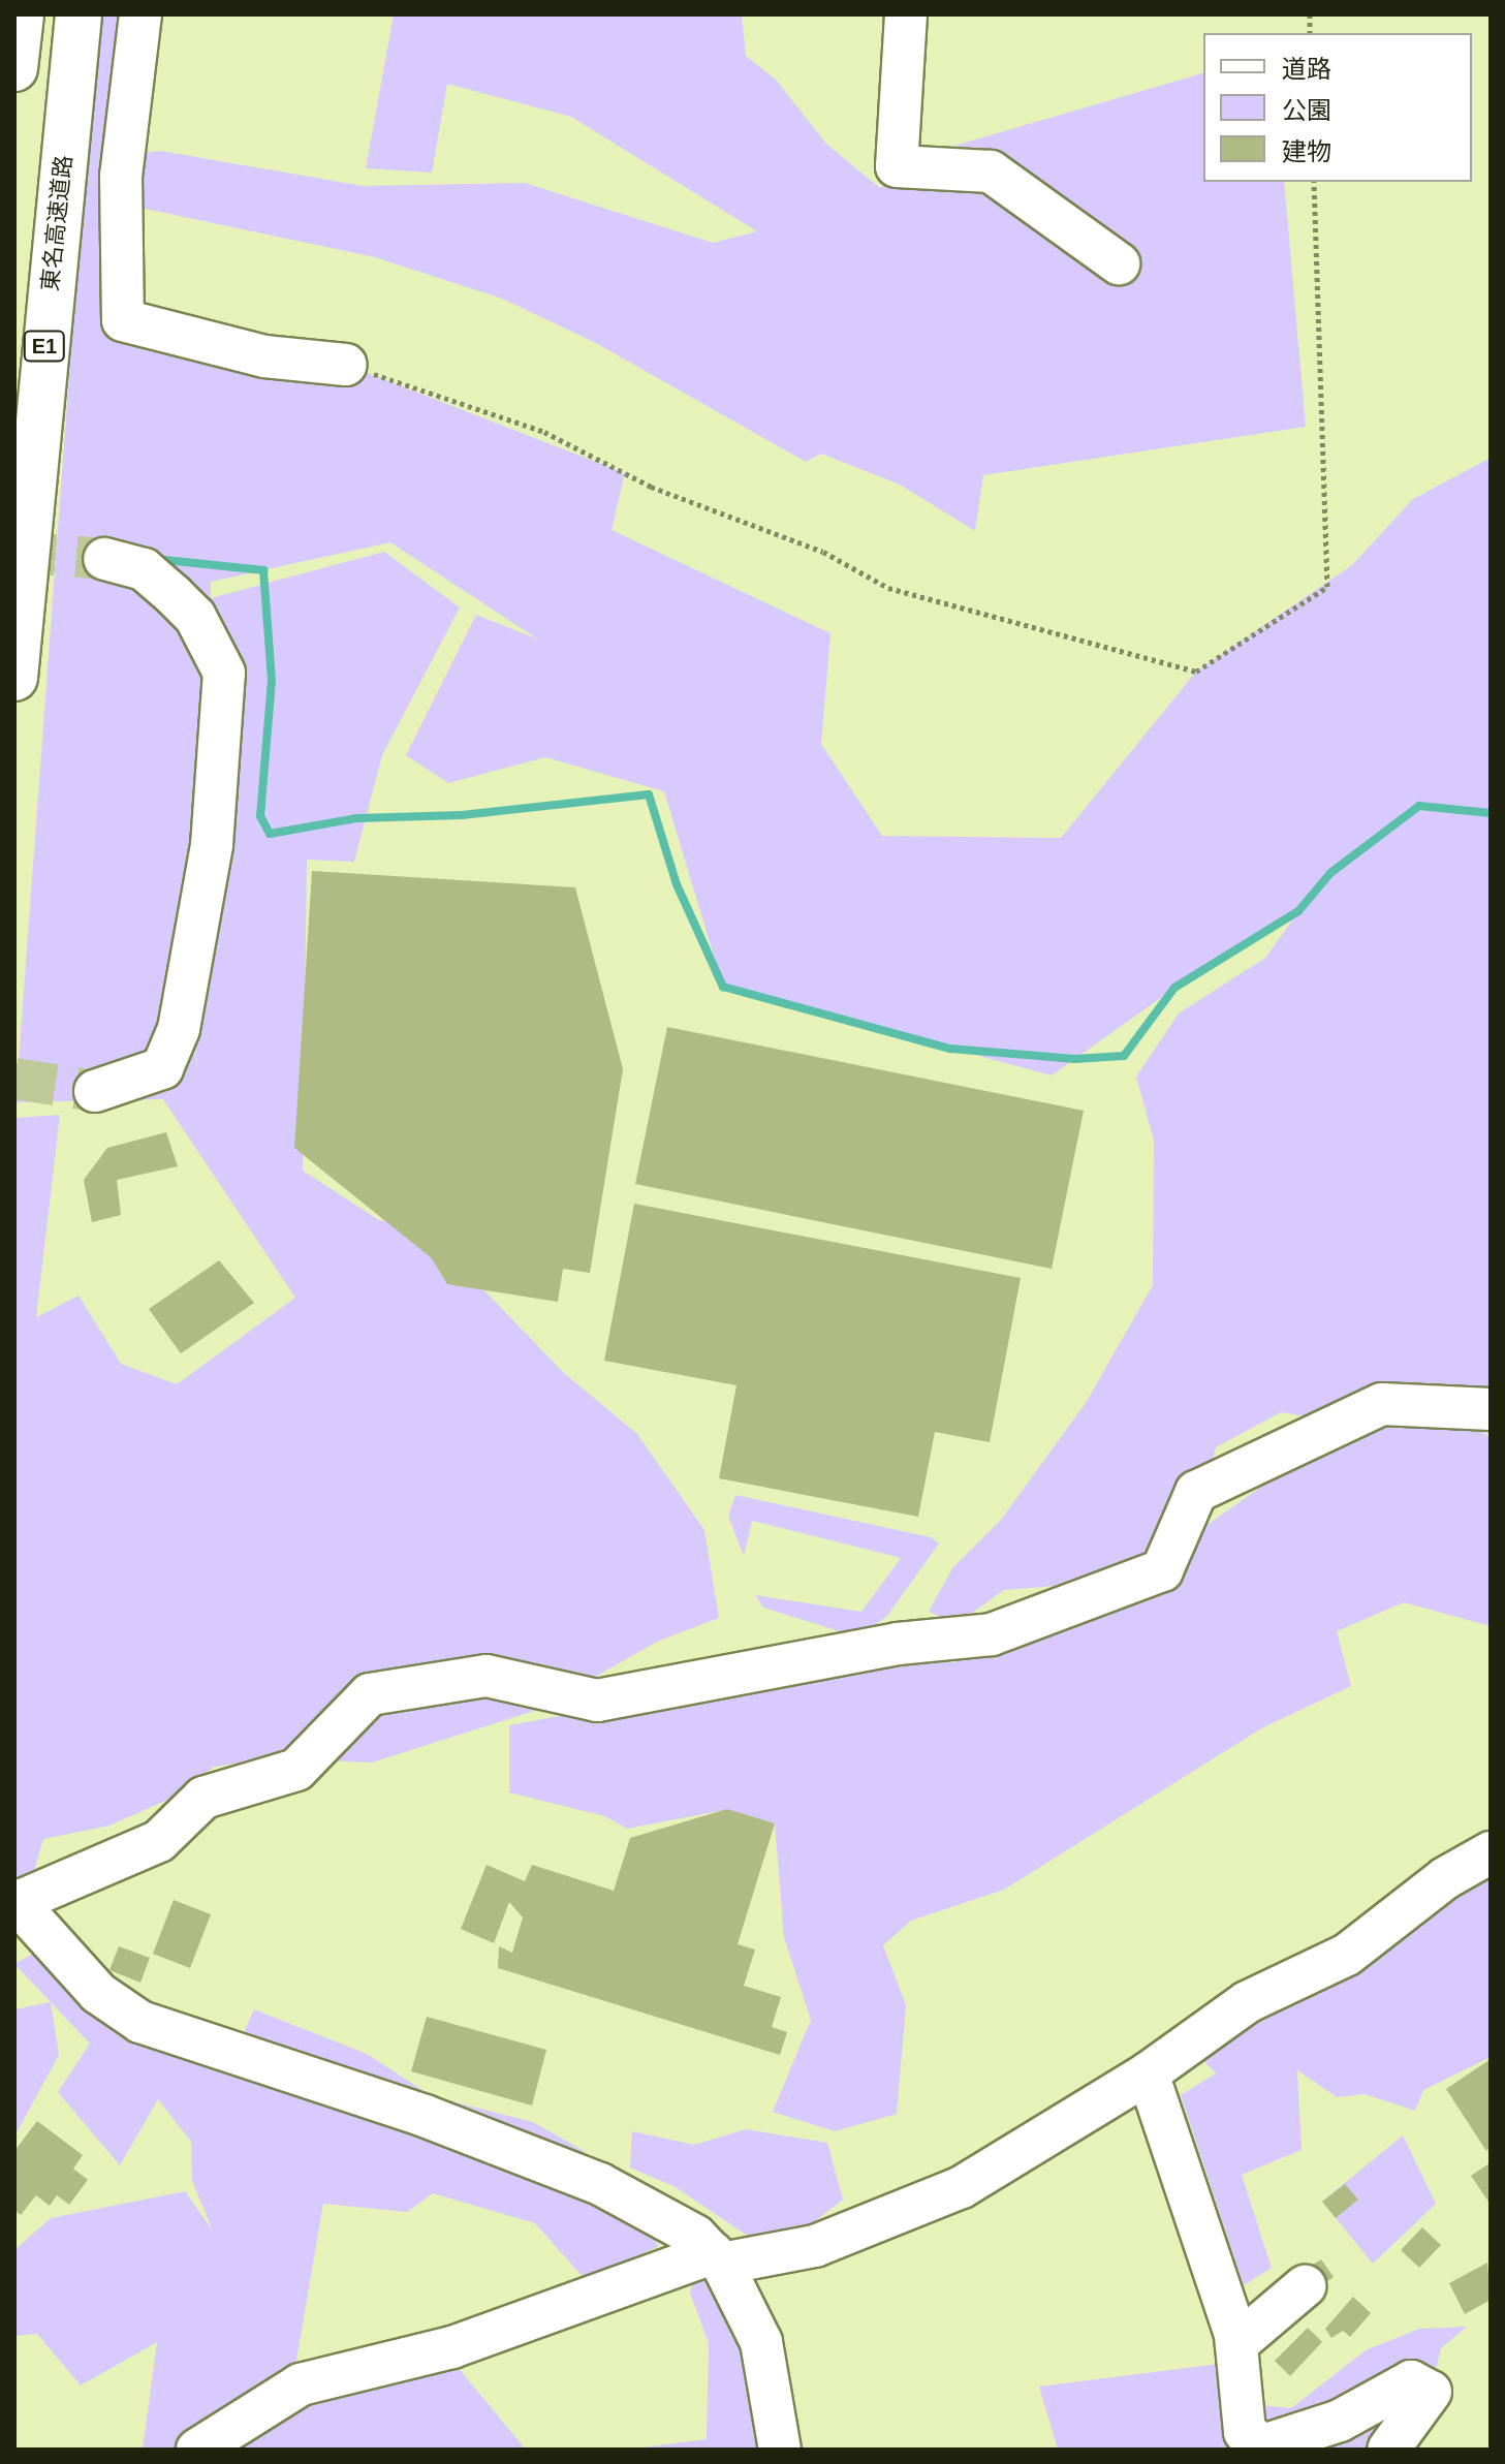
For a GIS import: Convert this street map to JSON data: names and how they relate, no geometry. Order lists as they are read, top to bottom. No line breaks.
{"streets":{"highway":["東名高速道路","E1"]},"legend":["道路","公園","建物"]}
